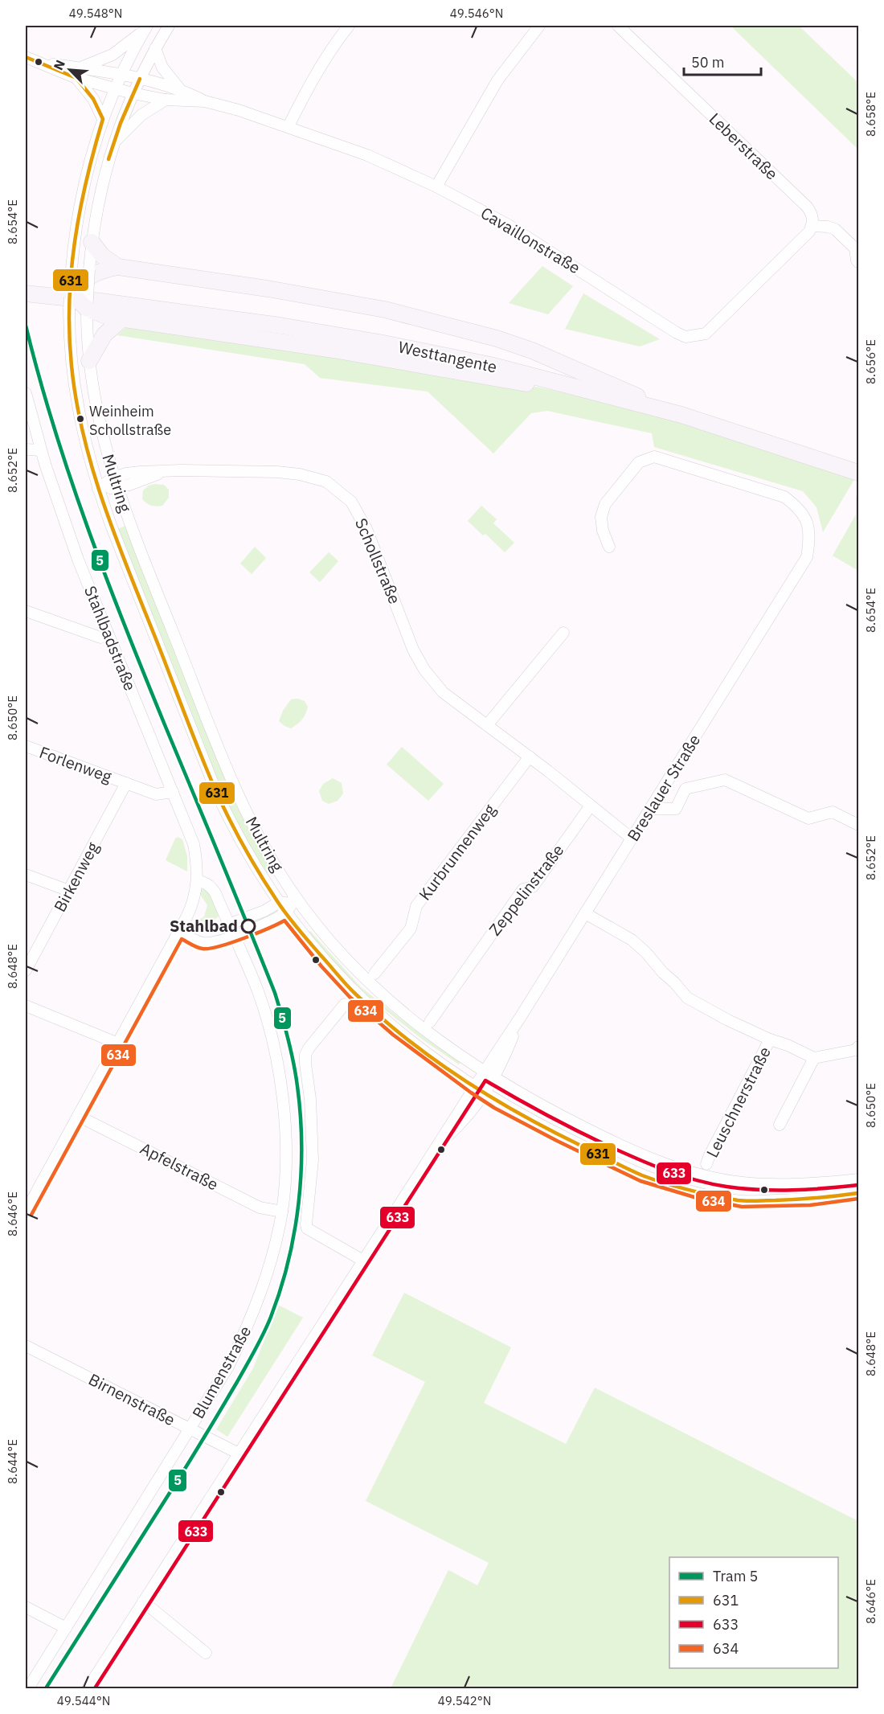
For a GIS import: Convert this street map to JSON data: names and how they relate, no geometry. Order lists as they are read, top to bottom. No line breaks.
{"streets":{"main road":["Westtangente"],"street":["Leberstraße","Cavaillonstraße","Multring","Schollstraße","Stahlbadstraße","Forlenweg","Breslauer Straße","Kurbrunnenweg","Birkenweg","Zeppelinstraße","Leuschnerstraße","Apfelstraße","Blumenstraße","Birnenstraße"]},"crossings":[["Leberstraße","Cavaillonstraße"],["Cavaillonstraße","Multring"],["Multring","Schollstraße"],["Multring","Breslauer Straße"],["Schollstraße","Breslauer Straße"],["Schollstraße","Kurbrunnenweg"],["Schollstraße","Zeppelinstraße"],["Stahlbadstraße","Forlenweg"],["Stahlbadstraße","Apfelstraße"],["Stahlbadstraße","Blumenstraße"],["Forlenweg","Birkenweg"],["Breslauer Straße","Leuschnerstraße"],["Breslauer Straße","Birnenstraße"],["Apfelstraße","Blumenstraße"],["Blumenstraße","Birnenstraße"]],"places":["Weinheim Schollstraße","Stahlbad"],"lines":["transit line 631","tram line 5","transit line 634","transit line 633"],"legend":["Tram 5","631","633","634"],"scale_bar":"50 m","north":"top left","coordinates":["49.548°N","49.546°N","8.658°E","8.654°E","8.656°E","8.652°E","8.650°E","8.648°E","8.646°E","8.644°E","49.544°N","49.542°N"]}
